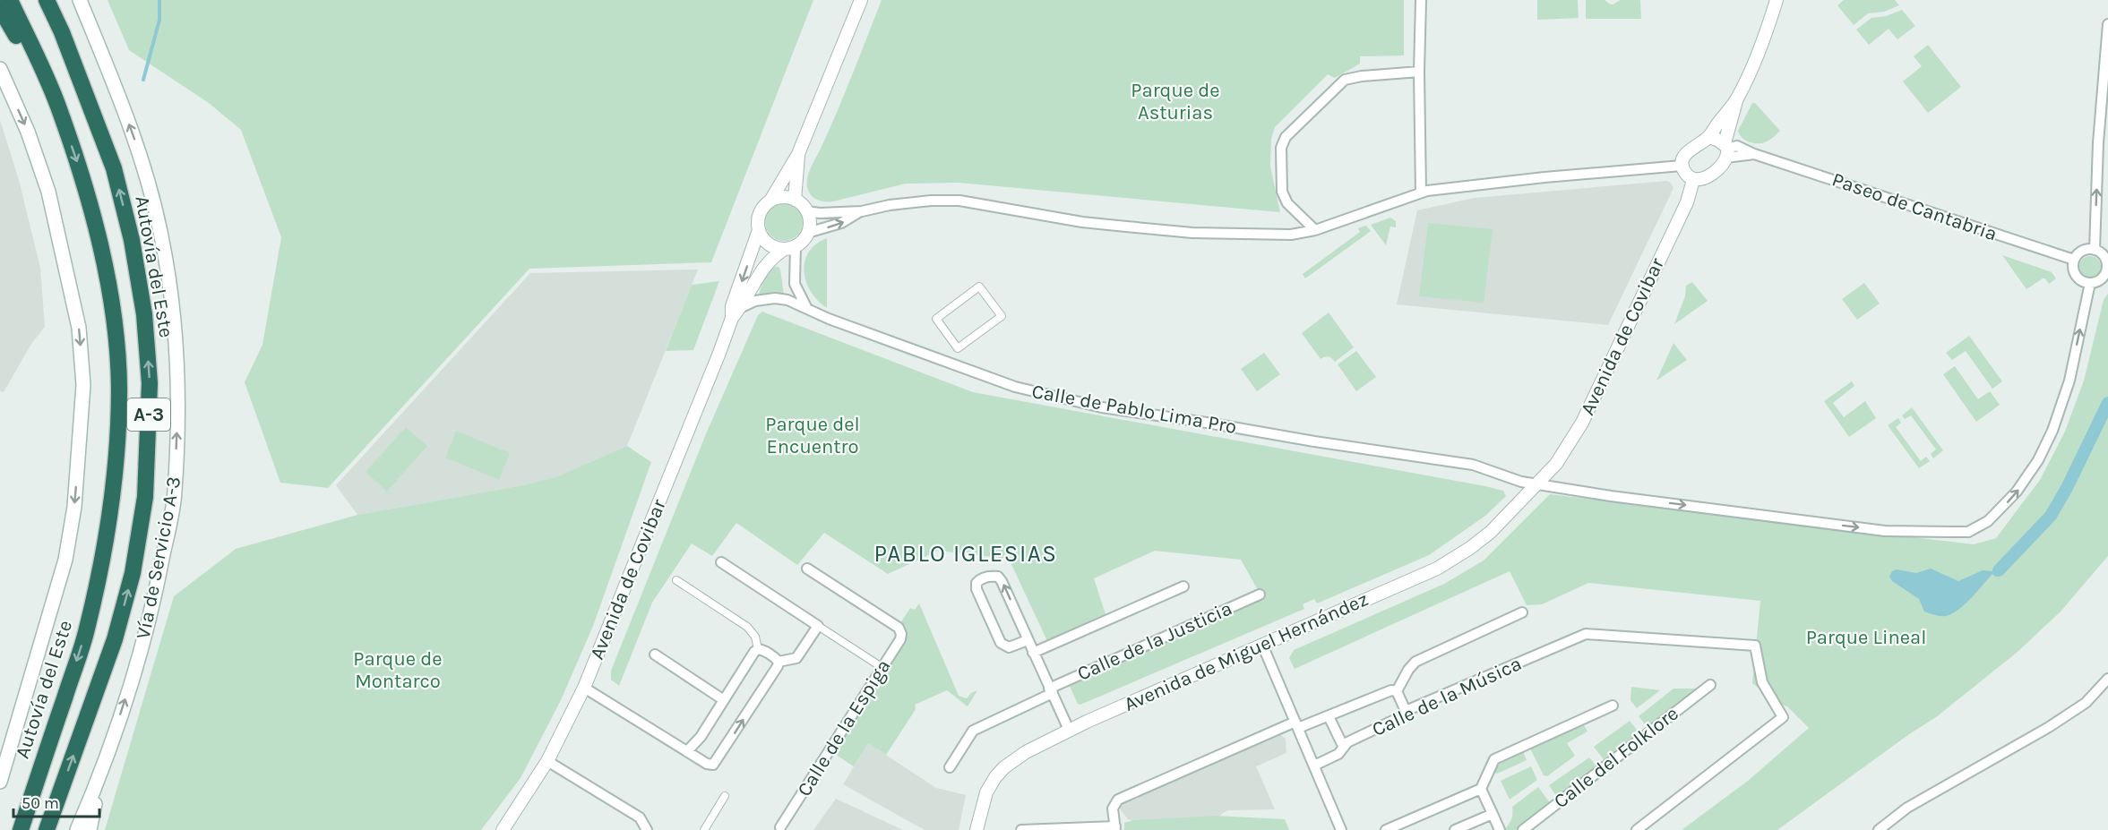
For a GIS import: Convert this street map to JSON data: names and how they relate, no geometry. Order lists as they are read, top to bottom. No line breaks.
{"streets":{"highway":["Autovía del Este","A-3"],"main road":["Vía de Servicio A-3"],"street":["Paseo de Cantabria","Avenida de Covibar","Calle de Pablo Lima Pro","Calle de la Justicia","Avenida de Miguel Hernández","Calle de la Música","Calle de la Espiga","Calle del Folklore"]},"crossings":[["Paseo de Cantabria","Avenida de Covibar"],["Paseo de Cantabria","Calle de Pablo Lima Pro"],["Avenida de Covibar","Calle de Pablo Lima Pro"],["Avenida de Covibar","Avenida de Miguel Hernández"],["Calle de Pablo Lima Pro","Avenida de Miguel Hernández"]],"one_way":["Calle de Pablo Lima Pro"],"districts":["PABLO IGLESIAS"],"parks":["Parque de Asturias","Parque del Encuentro","Parque Lineal","Parque de Montarco"],"scale_bar":"50 m"}
